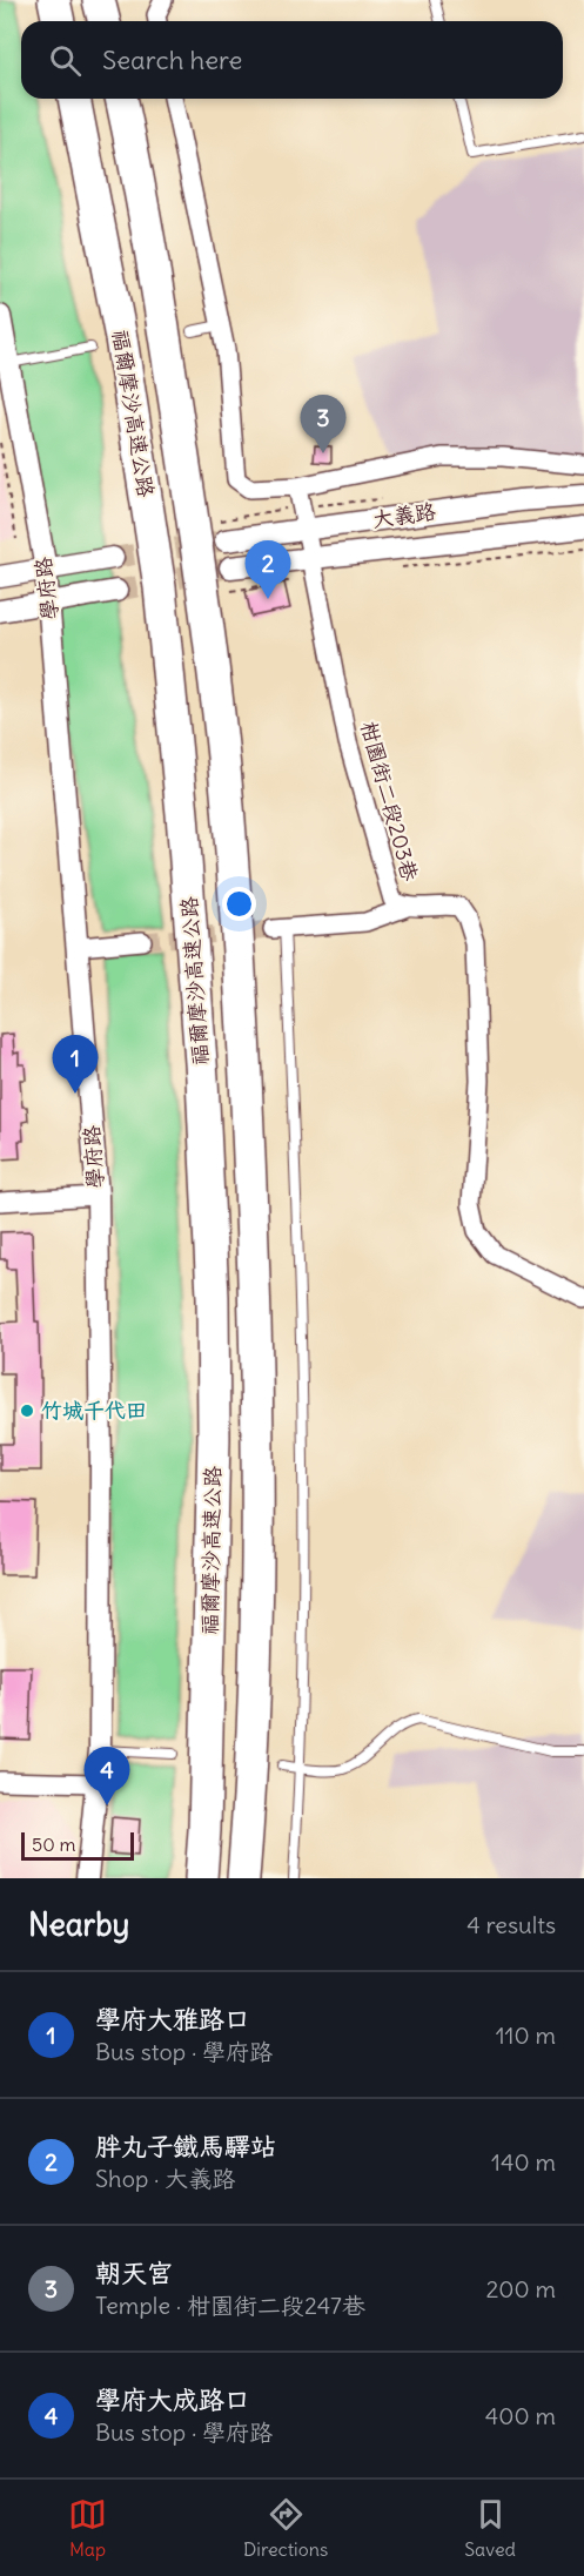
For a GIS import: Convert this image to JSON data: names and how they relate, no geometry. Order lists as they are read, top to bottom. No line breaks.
{"streets":{"highway":["福爾摩沙高速公路"],"street":["大義路","學府路","柑園街二段203巷"]},"crossings":[["大義路","柑園街二段203巷"]],"places":["竹城千代田"],"scale_bar":"50 m","page":{"search":"Search here","pins":["3","2","1","4"],"scale":"50 m","heading":["Nearby","4 results"],"list":[{"mark":"1","name":"學府大雅路口","note":"Bus stop · 學府路","value":"110 m"},{"mark":"2","name":"胖丸子鐵馬驛站","note":"Shop · 大義路","value":"140 m"},{"mark":"3","name":"朝天宮","note":"Temple · 柑園街二段247巷","value":"200 m"},{"mark":"4","name":"學府大成路口","note":"Bus stop · 學府路","value":"400 m"}],"nav":["Map","Directions","Saved"]}}
